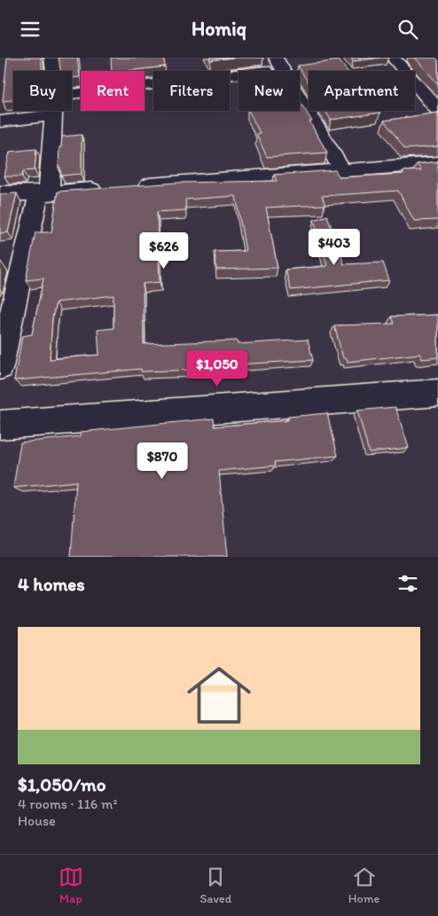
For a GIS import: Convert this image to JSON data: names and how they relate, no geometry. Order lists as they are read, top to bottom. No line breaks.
{"page":{"header":"Homiq","chip":["Buy","Rent","Filters","New","Apartment"],"price":["$403","$626","$1,050","$870"],"heading":"4 homes","list":[{"name":"$1,050/mo","note":"4 rooms · 116 m² · House"}],"tabs":["Map","Saved","Home"]}}
